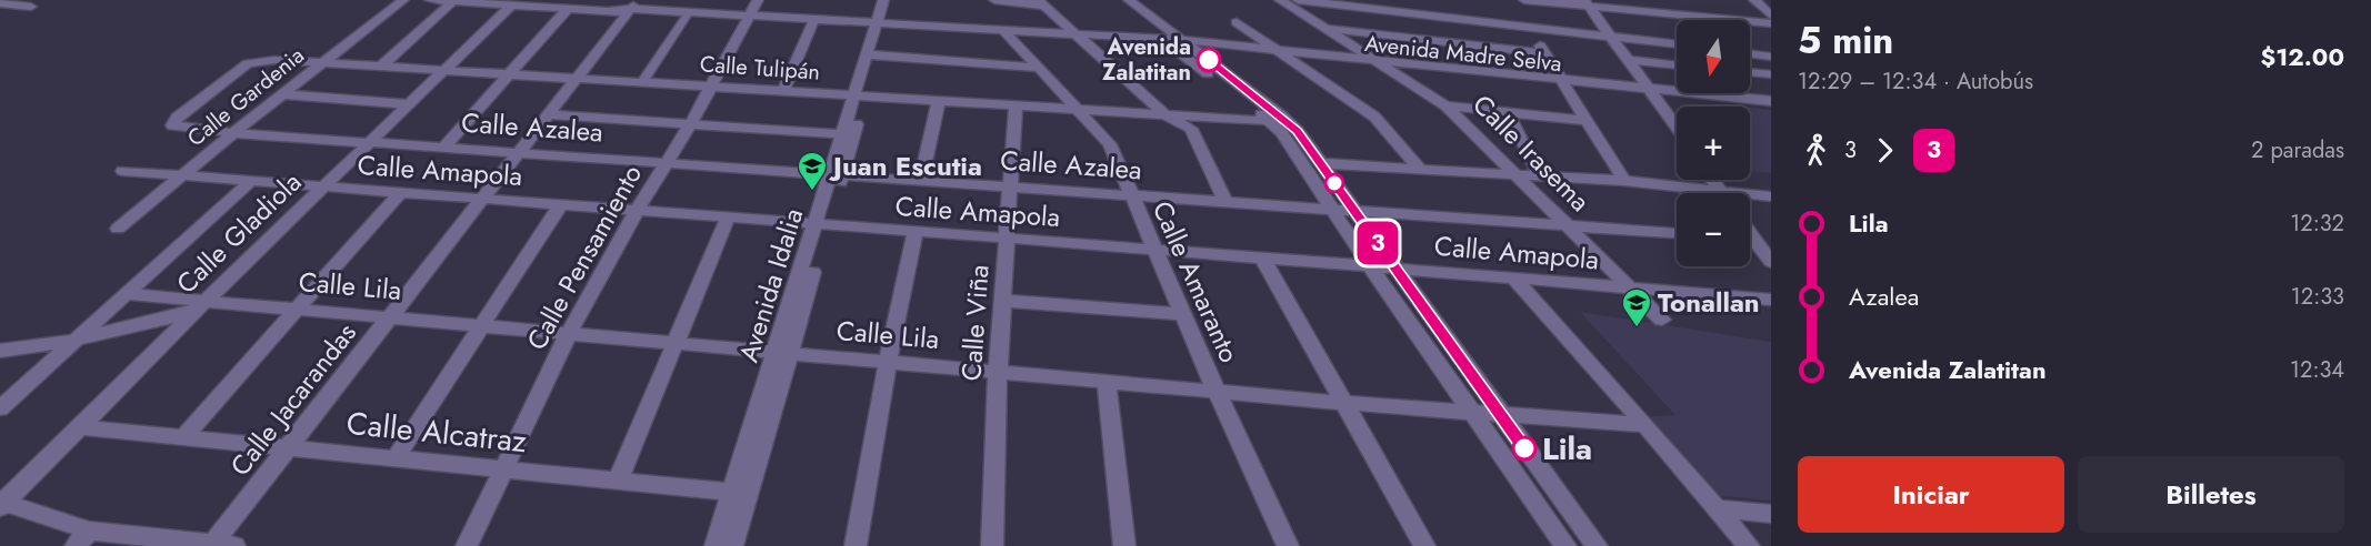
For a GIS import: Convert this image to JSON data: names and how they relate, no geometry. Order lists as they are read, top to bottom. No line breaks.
{"streets":{"street":["Avenida Madre Selva","Calle Tulipán","Calle Gardenia","Calle Azalea","Calle Irasema","Calle Amapola","Calle Gladiola","Calle Pensamiento","Calle Amaranto","Avenida Idalia","Calle Lila","Calle Viña","Calle Jacarandas","Calle Alcatraz"]},"crossings":[["Avenida Madre Selva","Calle Irasema"],["Avenida Madre Selva","Calle Gladiola"],["Avenida Madre Selva","Calle Pensamiento"],["Avenida Madre Selva","Calle Amaranto"],["Avenida Madre Selva","Avenida Idalia"],["Avenida Madre Selva","Calle Jacarandas"],["Calle Tulipán","Calle Gardenia"],["Calle Tulipán","Calle Azalea"],["Calle Tulipán","Calle Gladiola"],["Calle Tulipán","Calle Pensamiento"],["Calle Tulipán","Calle Amaranto"],["Calle Tulipán","Avenida Idalia"],["Calle Tulipán","Calle Viña"],["Calle Tulipán","Calle Jacarandas"],["Calle Gardenia","Calle Azalea"],["Calle Gardenia","Calle Amapola"],["Calle Azalea","Calle Irasema"],["Calle Azalea","Calle Gladiola"],["Calle Azalea","Calle Pensamiento"],["Calle Azalea","Calle Amaranto"],["Calle Azalea","Avenida Idalia"],["Calle Azalea","Calle Viña"],["Calle Azalea","Calle Jacarandas"],["Calle Irasema","Calle Amapola"],["Calle Amapola","Calle Gladiola"],["Calle Amapola","Calle Pensamiento"],["Calle Amapola","Calle Amaranto"],["Calle Amapola","Avenida Idalia"],["Calle Amapola","Calle Viña"],["Calle Amapola","Calle Jacarandas"],["Calle Gladiola","Calle Lila"],["Calle Gladiola","Calle Alcatraz"],["Calle Pensamiento","Calle Lila"],["Calle Pensamiento","Calle Alcatraz"],["Calle Amaranto","Calle Lila"],["Avenida Idalia","Calle Lila"],["Avenida Idalia","Calle Alcatraz"],["Calle Lila","Calle Viña"],["Calle Lila","Calle Jacarandas"],["Calle Jacarandas","Calle Alcatraz"]],"places":{"other":["Avenida Zalatitan","Lila"],"school or university":["Juan Escutia","Tonallan"]},"lines":["bus line 3"],"north":"bottom","page":{"on_map":"3","heading":["5 min","12:29 – 12:34 · Autobús","$12.00"],"map_buttons":["+","−"],"legs":["3","3","2 paradas"],"list":[{"name":"Lila","value":"12:32"},{"name":"Azalea","value":"12:33"},{"name":"Avenida Zalatitan","value":"12:34"}],"buttons":["Iniciar","Billetes"]}}
